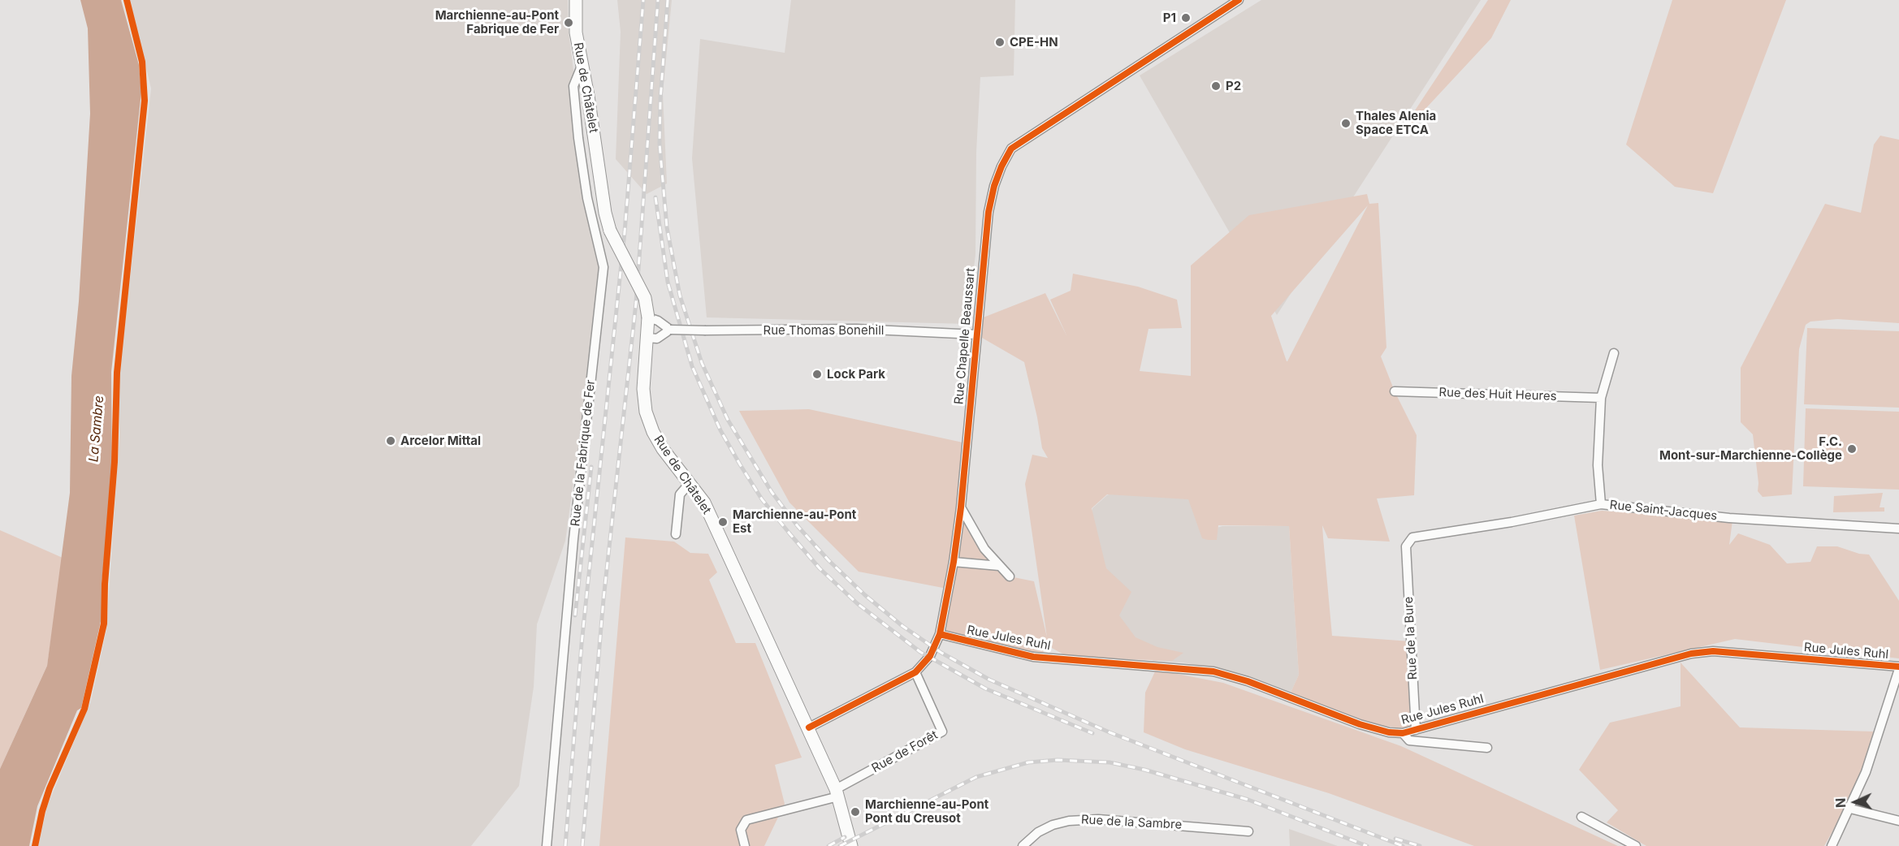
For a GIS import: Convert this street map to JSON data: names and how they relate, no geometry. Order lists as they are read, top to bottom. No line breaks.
{"streets":{"main road":["Rue de Châtelet"],"street":["Rue Thomas Bonehill","Rue Chapelle Beaussart","Rue des Huit Heures","Rue de la Fabrique de Fer","Rue Saint-Jacques","Rue Jules Ruhl","Rue de la Bure","Rue de Forêt","Rue de la Sambre"]},"crossings":[["Rue de Châtelet","Rue Thomas Bonehill"],["Rue de Châtelet","Rue Chapelle Beaussart"],["Rue de Châtelet","Rue de la Fabrique de Fer"],["Rue de Châtelet","Rue de Forêt"],["Rue Thomas Bonehill","Rue Chapelle Beaussart"],["Rue Chapelle Beaussart","Rue Jules Ruhl"],["Rue Chapelle Beaussart","Rue de Forêt"],["Rue Saint-Jacques","Rue de la Bure"],["Rue Jules Ruhl","Rue de la Bure"]],"water":["La Sambre"],"places":["P1","Marchienne-au-Pont Fabrique de Fer","CPE-HN","P2","Thales Alenia Space ETCA","Lock Park","Arcelor Mittal","F.C. Mont-sur-Marchienne-Collège","Marchienne-au-Pont Est","Marchienne-au-Pont Pont du Creusot"],"north":"left"}
